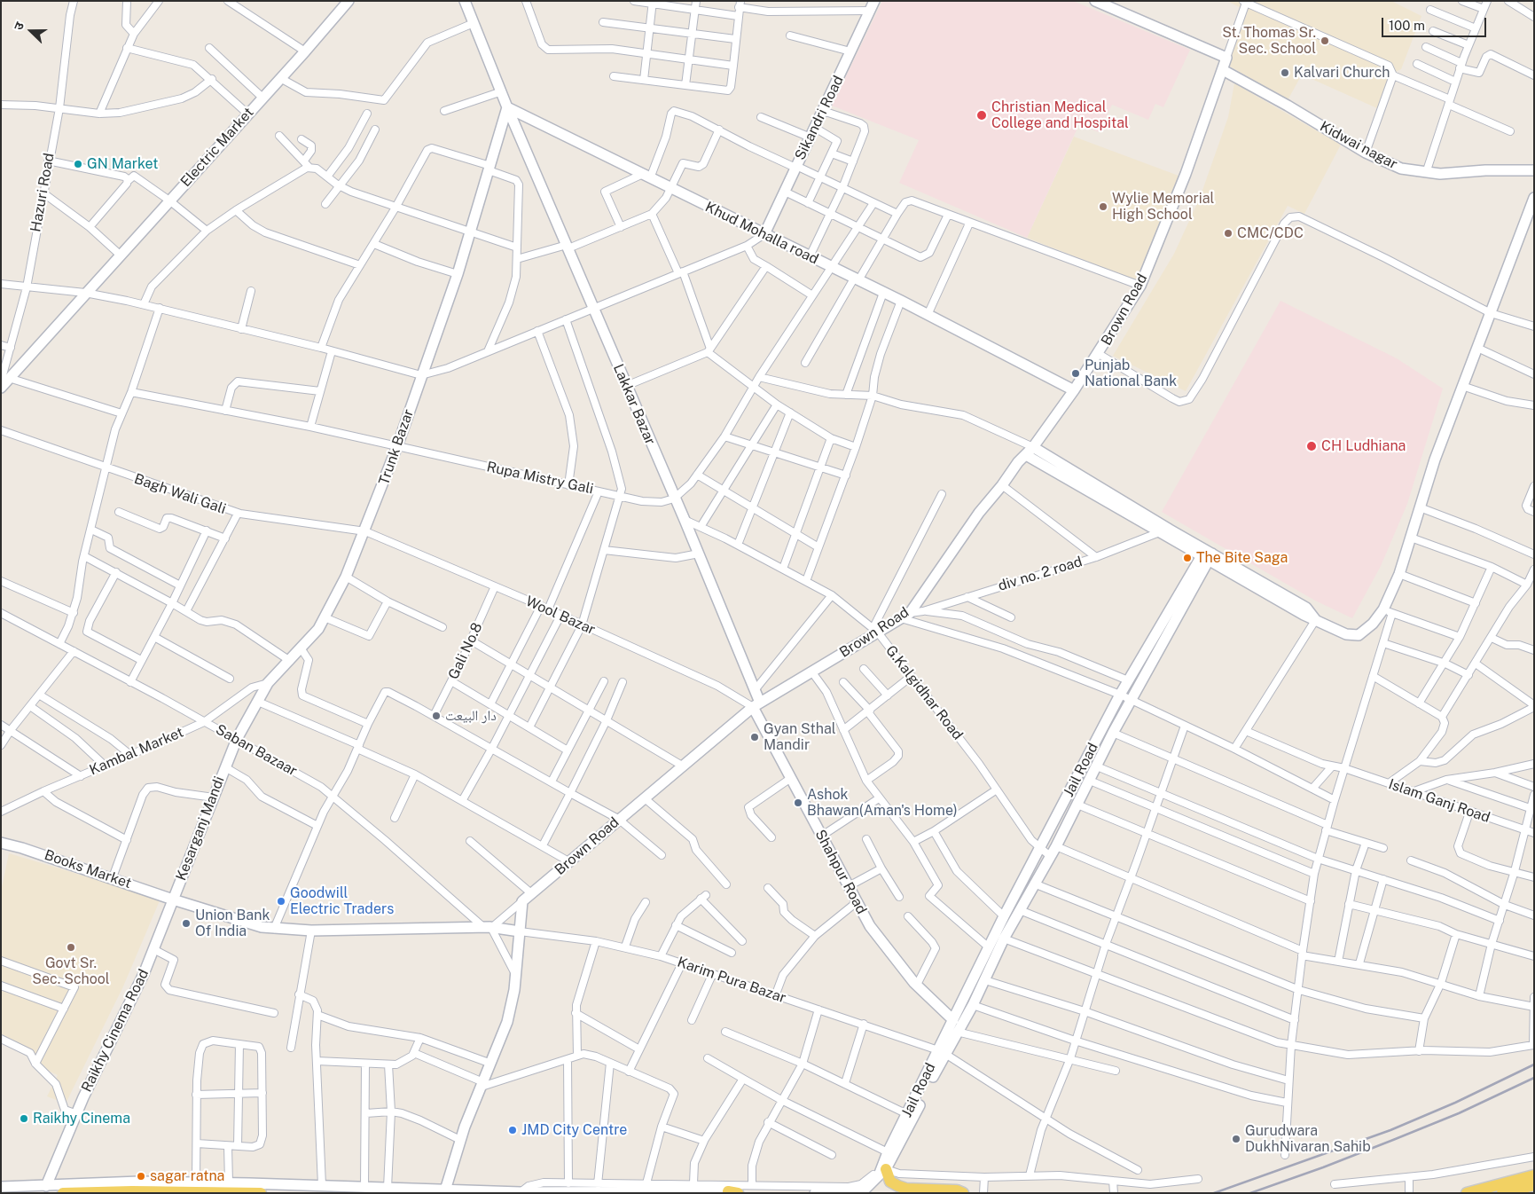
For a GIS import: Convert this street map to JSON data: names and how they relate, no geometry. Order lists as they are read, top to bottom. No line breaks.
{"streets":{"street":["Sikandri Road","Kidwai nagar","Electric Market","Hazuri Road","Khud Mohalla road","Brown Road","Lakkar Bazar","Trunk Bazar","Rupa Mistry Gali","Bagh Wali Gali","div no. 2 road","Wool Bazar","Gali No.8","G.Kalgidhar Road","Saban Bazaar","Kambal Market","Jail Road","Islam Ganj Road","Kesarganj Mandi","Books Market","Shahpur Road","Karim Pura Bazar","Raikhy Cinema Road"]},"crossings":[["Sikandri Road","Khud Mohalla road"],["Kidwai nagar","Brown Road"],["Electric Market","Hazuri Road"],["Khud Mohalla road","Brown Road"],["Khud Mohalla road","Lakkar Bazar"],["Khud Mohalla road","Trunk Bazar"],["Brown Road","Lakkar Bazar"],["Brown Road","div no. 2 road"],["Brown Road","Wool Bazar"],["Brown Road","G.Kalgidhar Road"],["Brown Road","Shahpur Road"],["Lakkar Bazar","Trunk Bazar"],["Lakkar Bazar","Rupa Mistry Gali"],["Lakkar Bazar","Wool Bazar"],["Lakkar Bazar","G.Kalgidhar Road"],["Lakkar Bazar","Shahpur Road"],["Trunk Bazar","Rupa Mistry Gali"],["Trunk Bazar","Bagh Wali Gali"],["Trunk Bazar","Wool Bazar"],["Trunk Bazar","Saban Bazaar"],["Trunk Bazar","Kambal Market"],["Trunk Bazar","Kesarganj Mandi"],["Bagh Wali Gali","Wool Bazar"],["Wool Bazar","Gali No.8"],["Wool Bazar","Shahpur Road"],["G.Kalgidhar Road","Jail Road"],["Saban Bazaar","Kambal Market"],["Saban Bazaar","Books Market"],["Jail Road","Shahpur Road"],["Jail Road","Karim Pura Bazar"],["Kesarganj Mandi","Books Market"],["Kesarganj Mandi","Raikhy Cinema Road"],["Books Market","Karim Pura Bazar"],["Books Market","Raikhy Cinema Road"]],"places":["St. Thomas Sr. Sec. School","Kalvari Church","Christian Medical College and Hospital","GN Market","Wylie Memorial High School","CMC/CDC","Punjab National Bank","CH Ludhiana","The Bite Saga","دار البیعت","Gyan Sthal Mandir","Ashok Bhawan(Aman's Home)","Goodwill Electric Traders","Union Bank Of India","Govt Sr. Sec. School","Raikhy Cinema","JMD City Centre","Gurudwara DukhNivaran Sahib","sagar ratna"],"scale_bar":"100 m","north":"left"}
